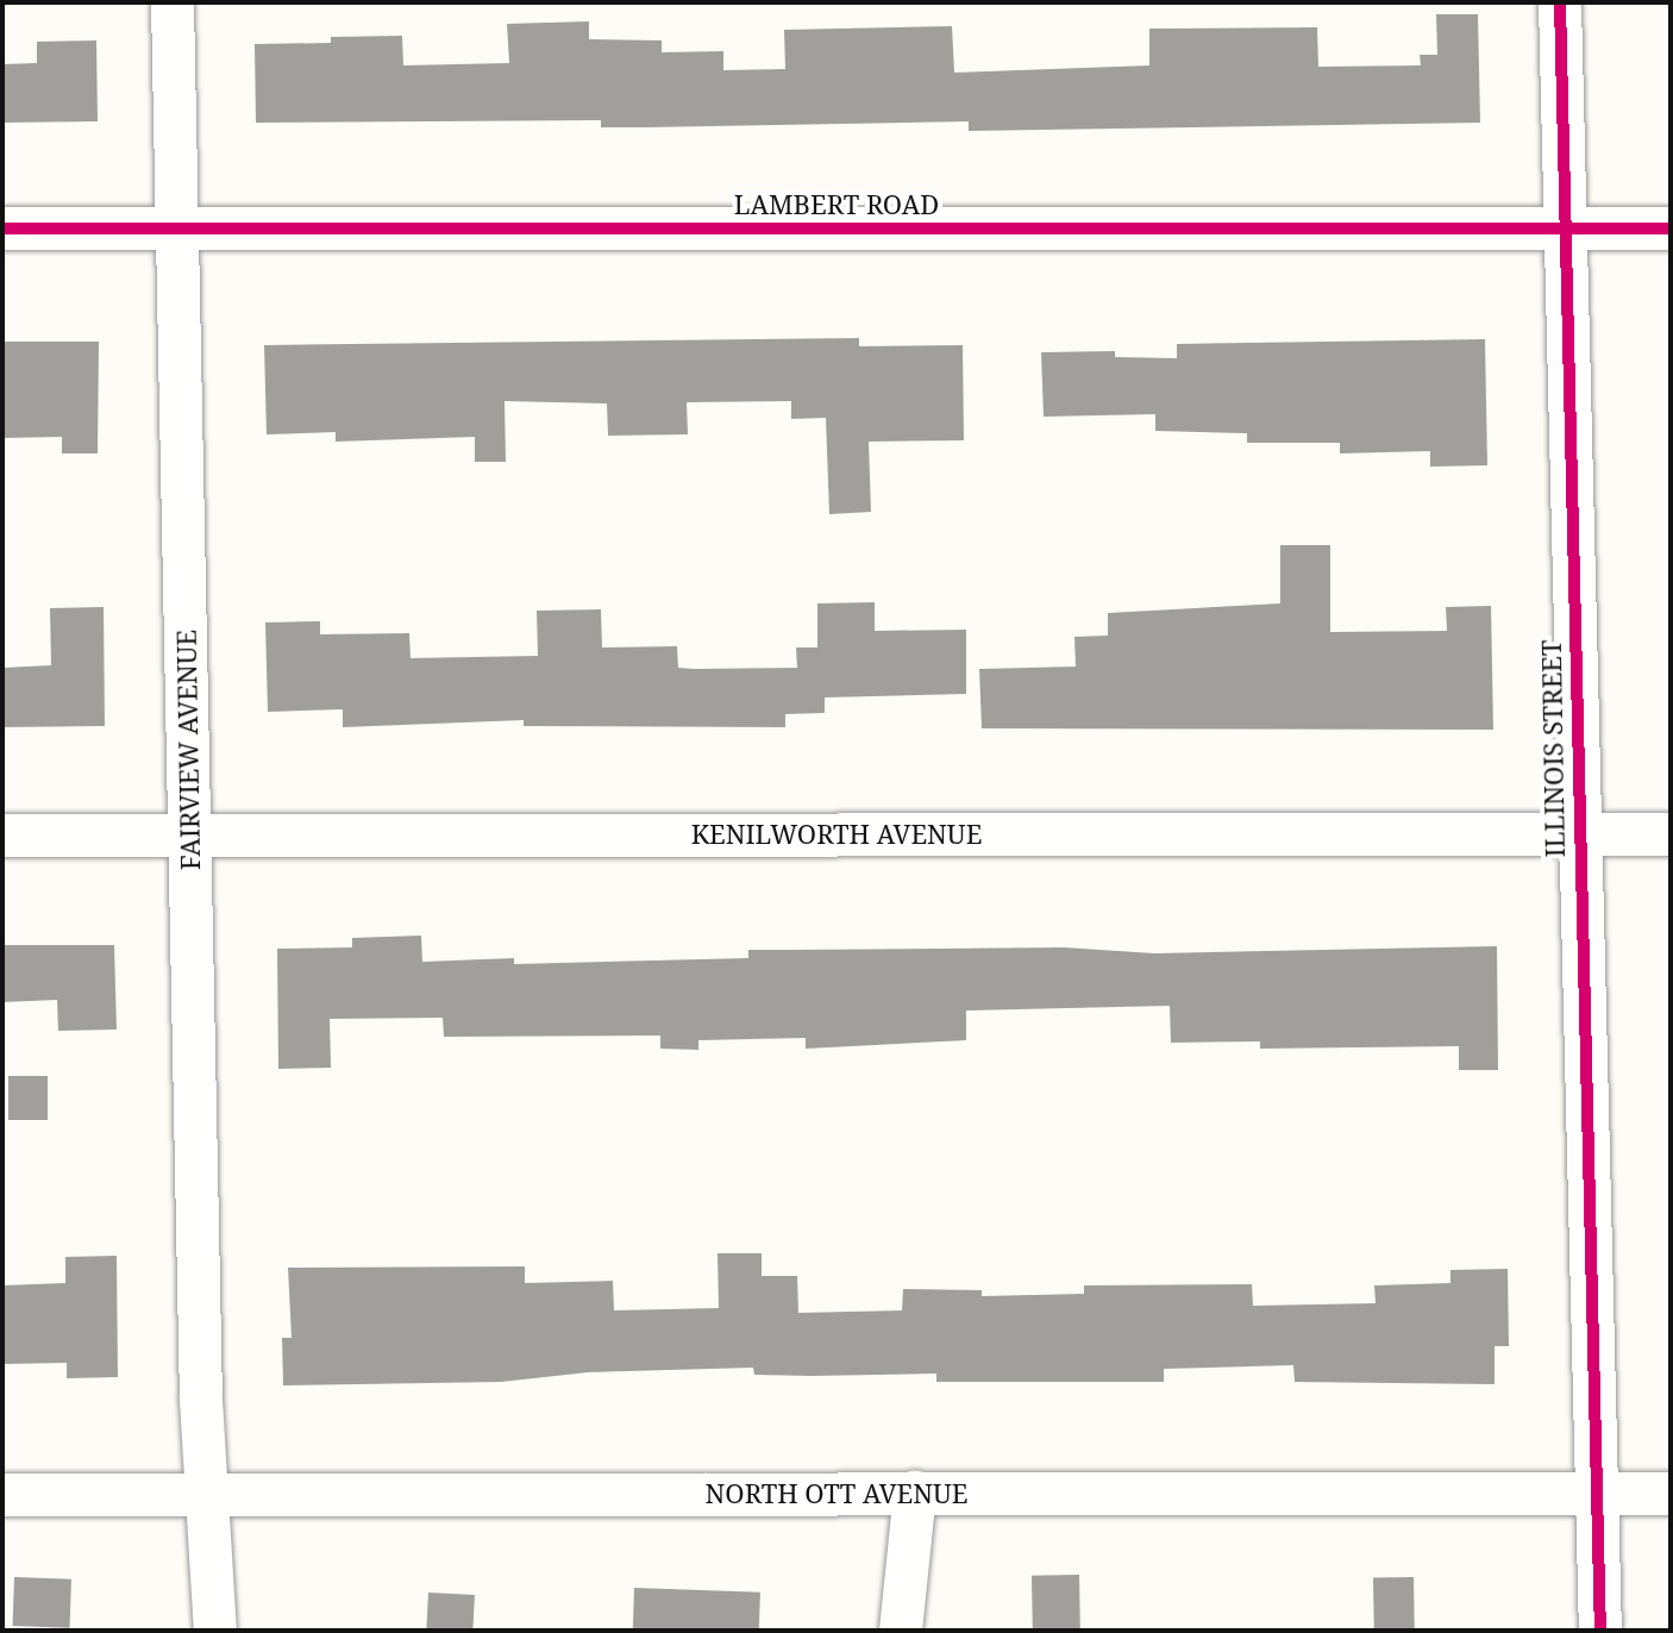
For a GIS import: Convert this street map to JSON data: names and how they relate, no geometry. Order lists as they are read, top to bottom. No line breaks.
{"streets":{"street":["LAMBERT ROAD","ILLINOIS STREET","FAIRVIEW AVENUE","KENILWORTH AVENUE","NORTH OTT AVENUE"]},"crossings":[["LAMBERT ROAD","ILLINOIS STREET"],["LAMBERT ROAD","FAIRVIEW AVENUE"],["ILLINOIS STREET","KENILWORTH AVENUE"],["ILLINOIS STREET","NORTH OTT AVENUE"],["FAIRVIEW AVENUE","KENILWORTH AVENUE"],["FAIRVIEW AVENUE","NORTH OTT AVENUE"]]}
